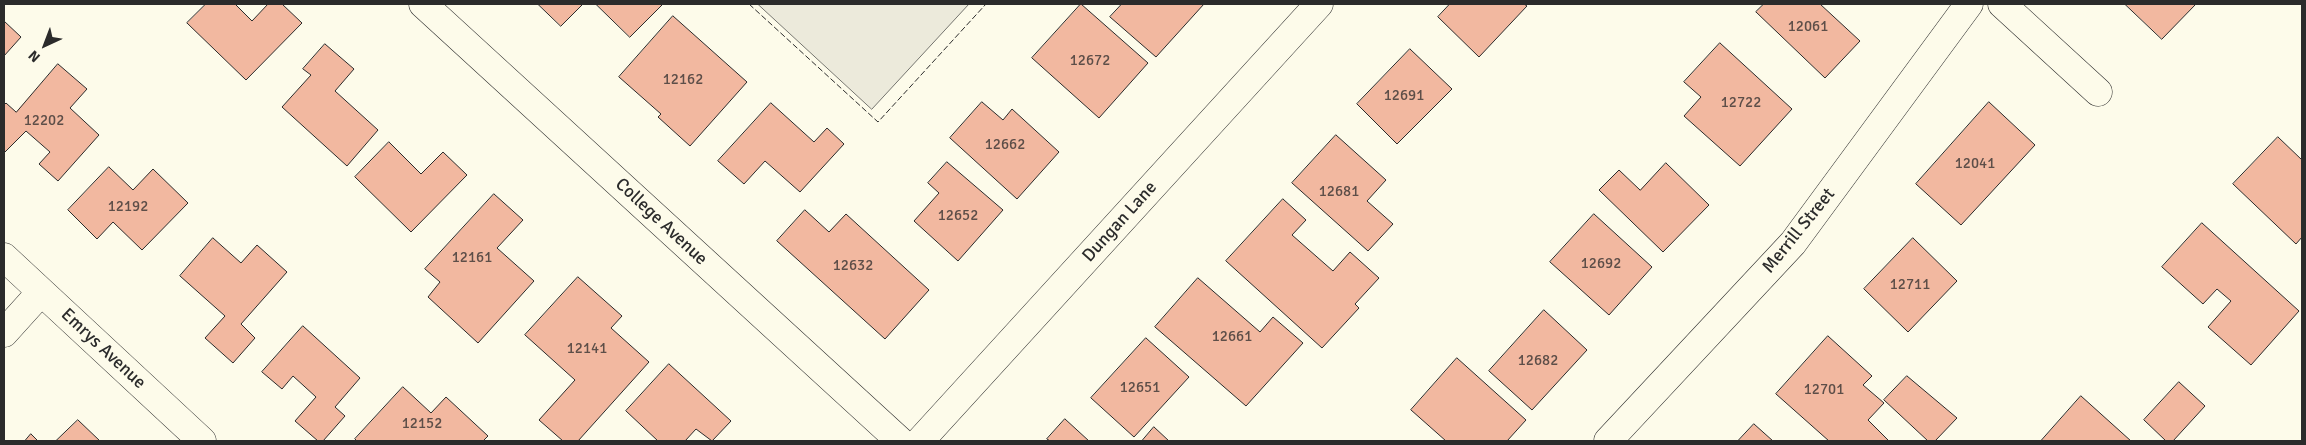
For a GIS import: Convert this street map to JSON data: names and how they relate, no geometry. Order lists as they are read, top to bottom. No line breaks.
{"streets":{"street":["College Avenue","Dungan Lane","Merrill Street","Emrys Avenue"]},"house_numbers":["12061","12672","12162","12691","12722","12202","12662","12041","12681","12192","12652","12161","12692","12632","12711","12661","12141","12682","12651","12701","12152"],"north":"bottom left"}
